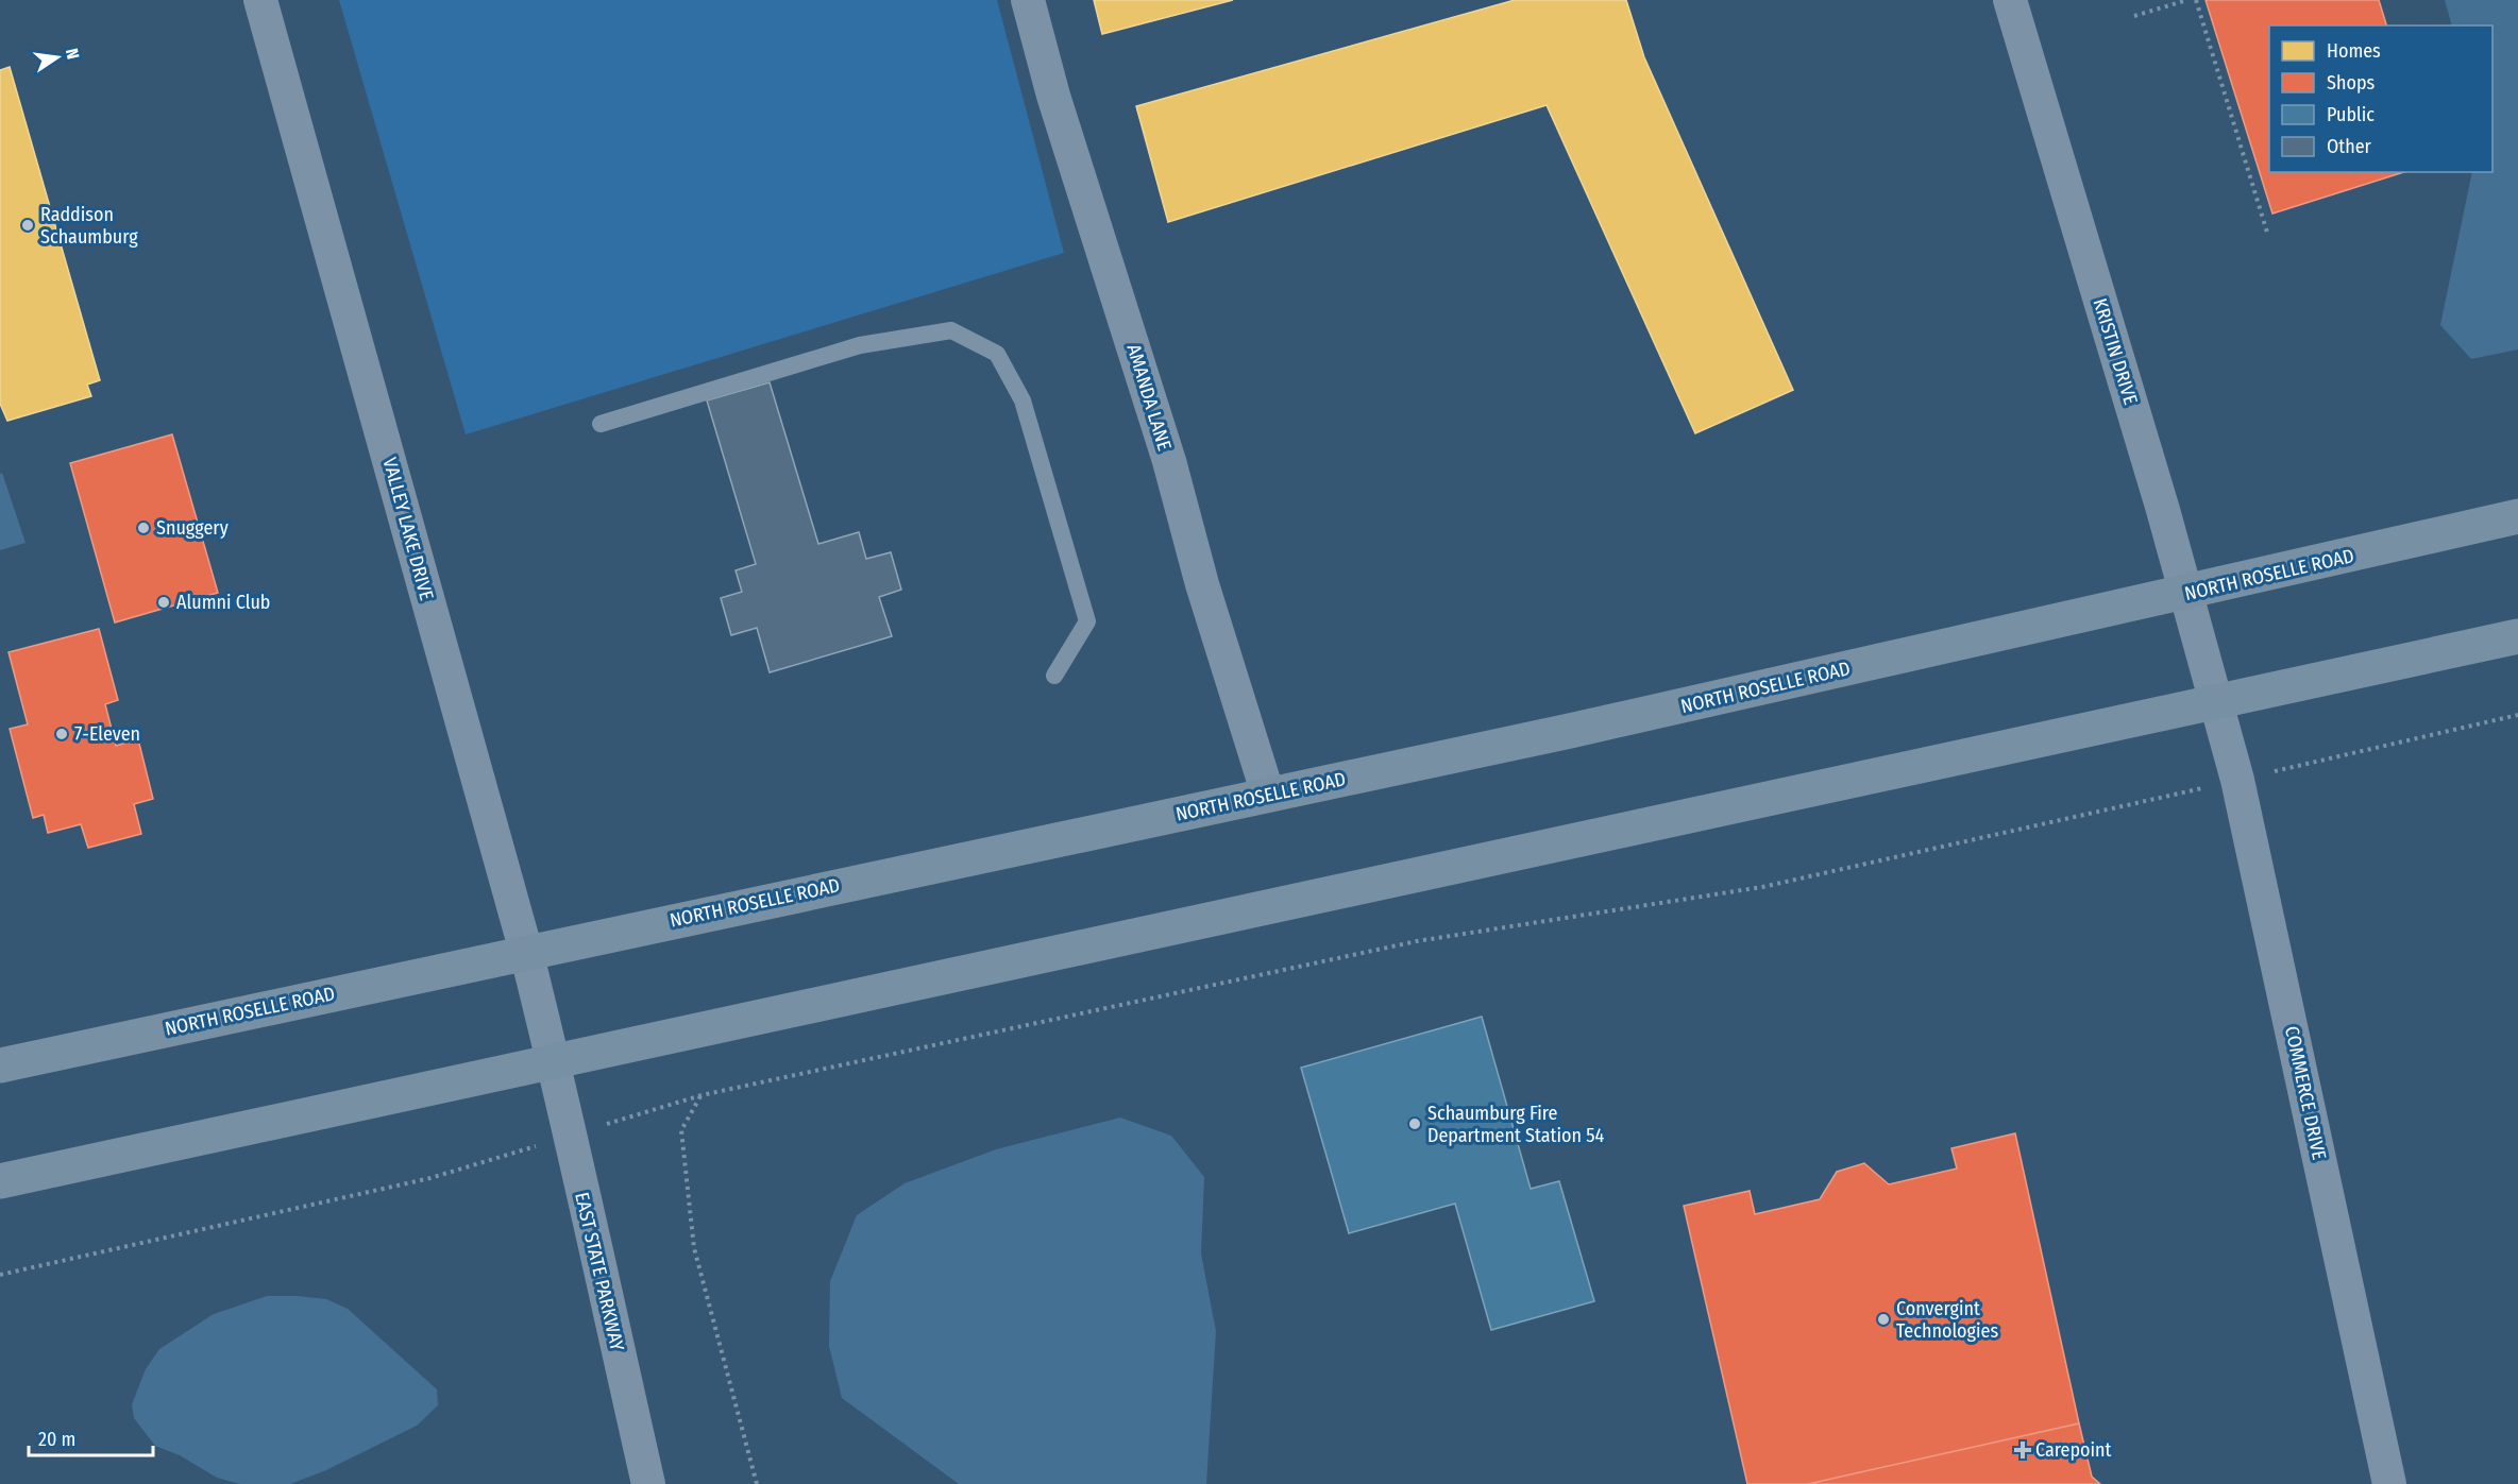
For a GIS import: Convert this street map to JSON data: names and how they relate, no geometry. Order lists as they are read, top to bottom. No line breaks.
{"streets":{"main road":["NORTH ROSELLE ROAD"],"street":["KRISTIN DRIVE","AMANDA LANE","VALLEY LAKE DRIVE","COMMERCE DRIVE","EAST STATE PARKWAY"]},"crossings":[["KRISTIN DRIVE","NORTH ROSELLE ROAD"],["KRISTIN DRIVE","COMMERCE DRIVE"],["AMANDA LANE","NORTH ROSELLE ROAD"],["VALLEY LAKE DRIVE","NORTH ROSELLE ROAD"],["VALLEY LAKE DRIVE","EAST STATE PARKWAY"]],"places":{"other":["Raddison Schaumburg","Snuggery","Alumni Club","7-Eleven","Schaumburg Fire Department Station 54","Convergint Technologies"],"health":["Carepoint"]},"legend":["Homes","Shops","Public","Other"],"scale_bar":"20 m","north":"right"}
